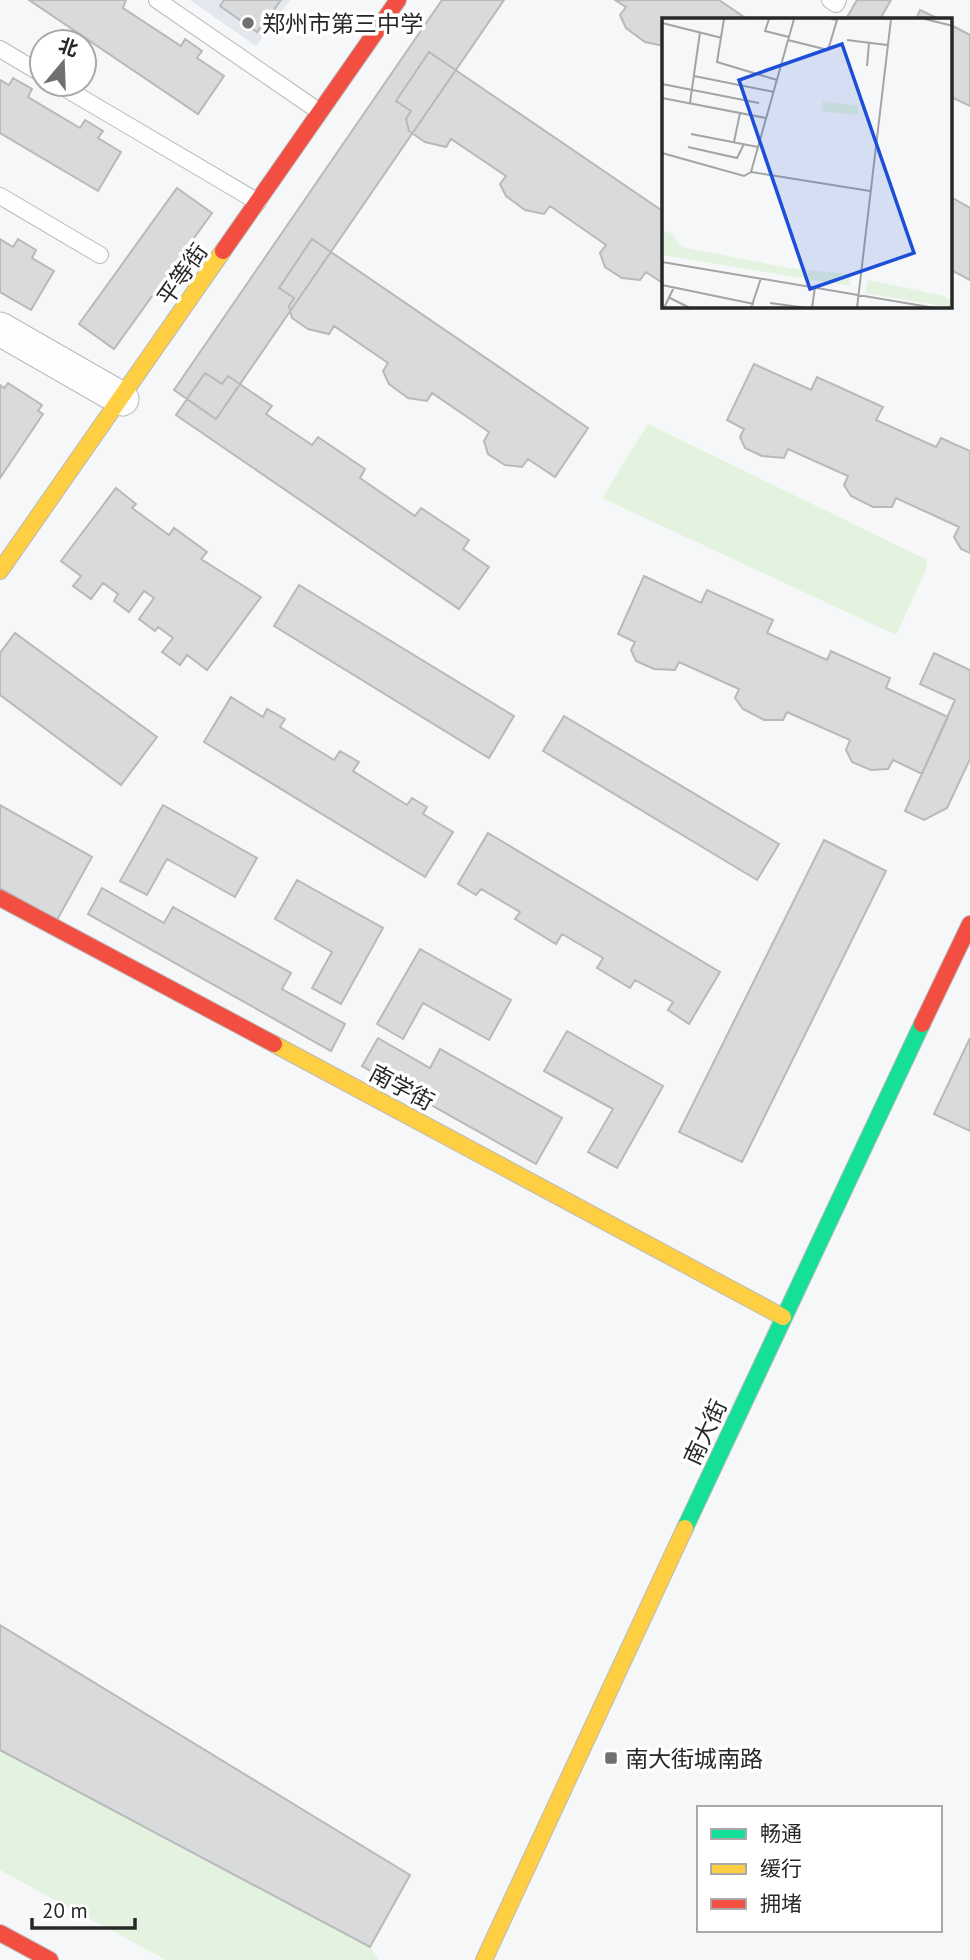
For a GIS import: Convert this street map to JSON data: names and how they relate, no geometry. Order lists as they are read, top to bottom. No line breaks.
{"streets":{"street":["平等街","南学街","南大街"]},"crossings":[["南学街","南大街"]],"places":{"other":["郑州市第三中学"],"transit":["南大街城南路"]},"legend":["畅通","缓行","拥堵"],"scale_bar":"20 m","north":"top"}
